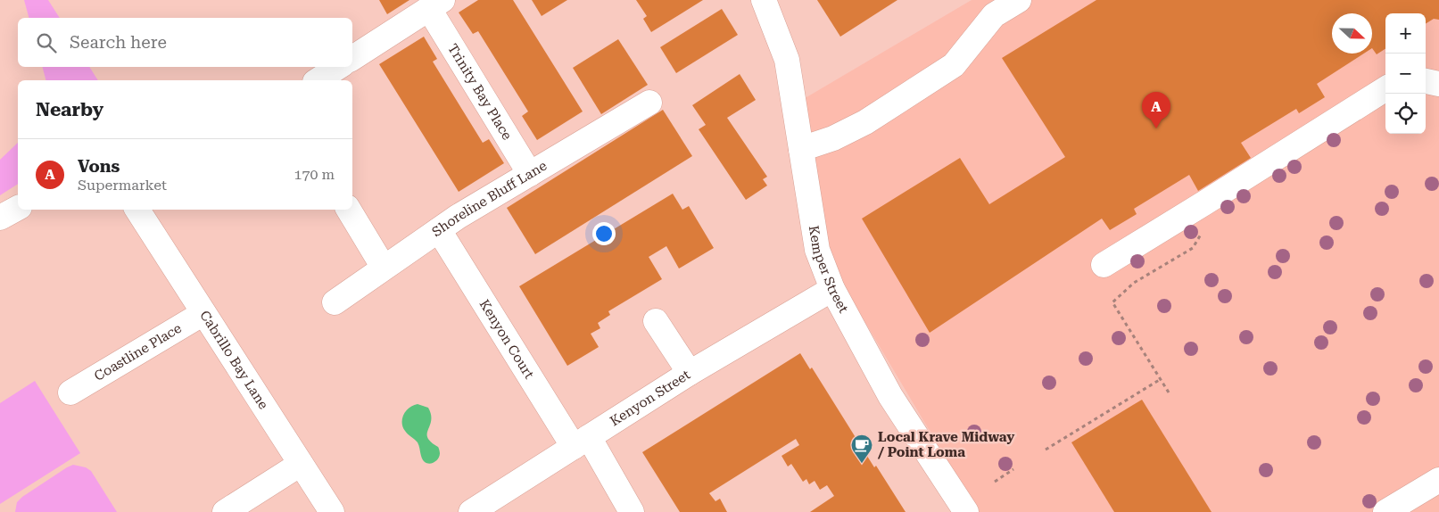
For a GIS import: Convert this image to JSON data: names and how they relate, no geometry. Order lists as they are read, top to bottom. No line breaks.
{"streets":{"street":["Trinity Bay Place","Shoreline Bluff Lane","Kemper Street","Kenyon Court","Coastline Place","Cabrillo Bay Lane","Kenyon Street"]},"crossings":[["Trinity Bay Place","Shoreline Bluff Lane"],["Shoreline Bluff Lane","Kenyon Court"],["Kemper Street","Kenyon Street"],["Kenyon Court","Kenyon Street"],["Coastline Place","Cabrillo Bay Lane"]],"places":{"cafe":["Local Krave Midway / Point Loma"]},"north":"right","page":{"map_buttons":["+","−"],"search":"Search here","heading":"Nearby","pins":"A","list":[{"mark":"A","name":"Vons","note":"Supermarket","value":"170 m"}]}}
